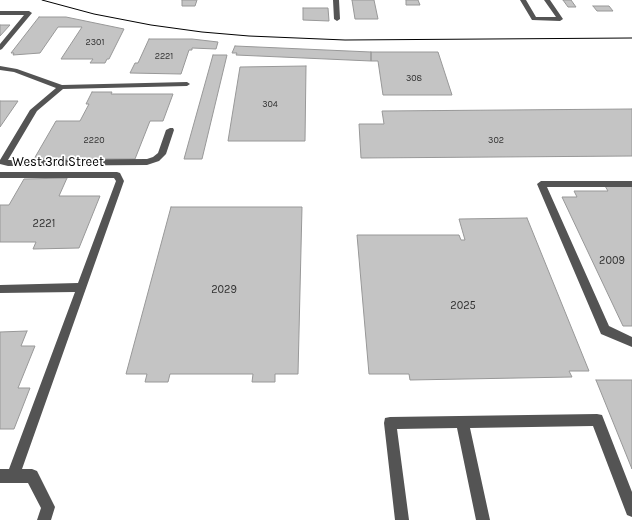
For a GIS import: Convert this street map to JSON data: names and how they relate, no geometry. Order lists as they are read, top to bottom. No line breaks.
{"streets":{"street":["West 3rd Street"]},"house_numbers":["2301","2221","308","304","2220","302","2221","2009","2029","2025"]}
